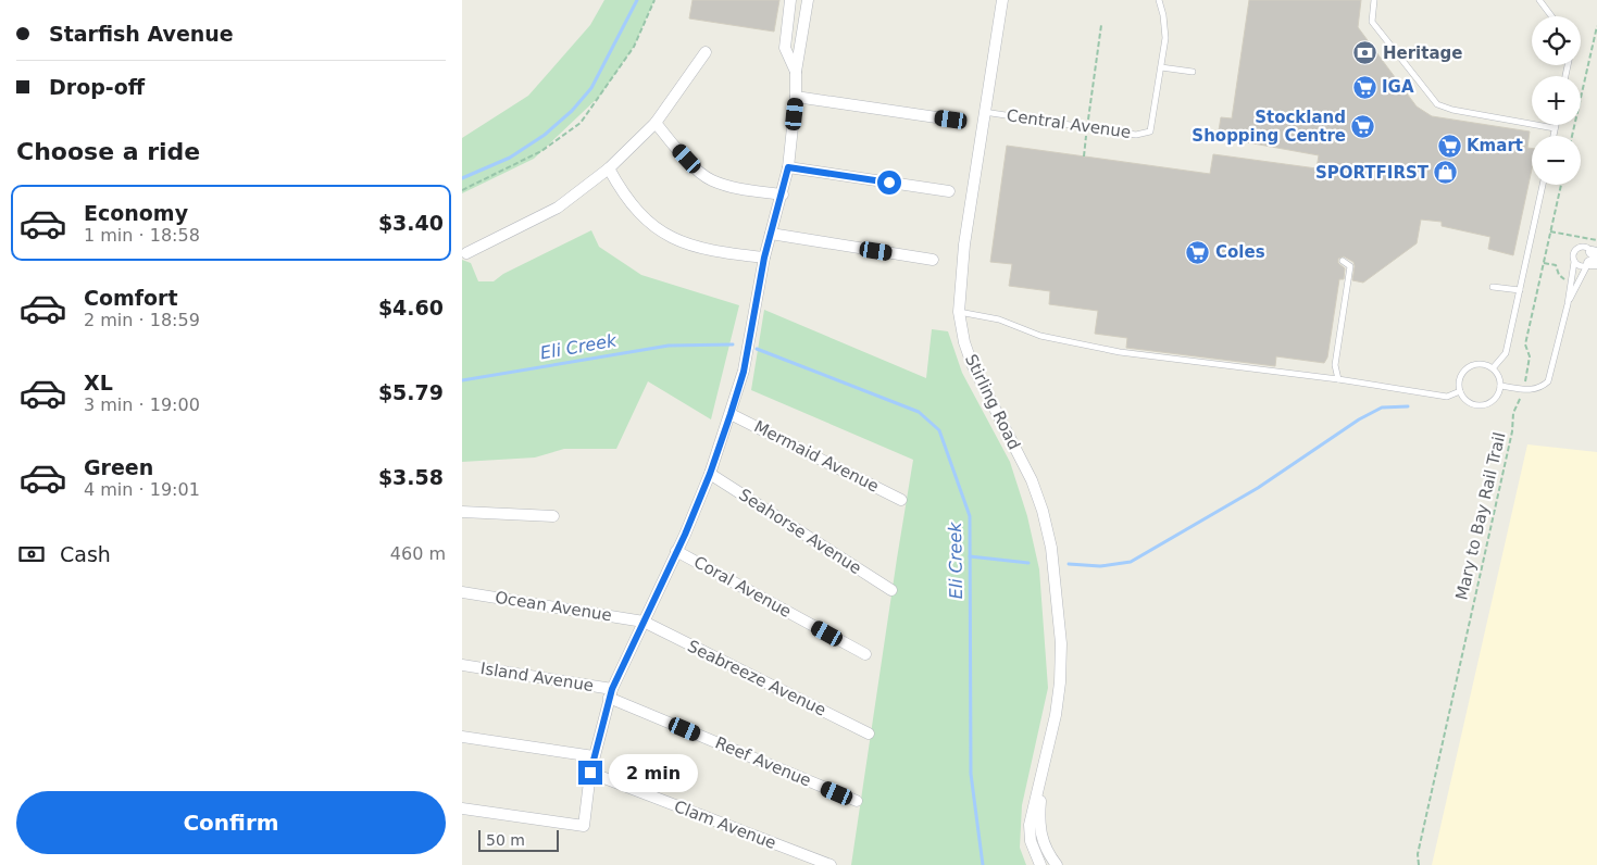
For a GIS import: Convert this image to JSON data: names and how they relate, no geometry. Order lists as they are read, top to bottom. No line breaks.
{"streets":{"street":["Stirling Road","Mermaid Avenue","Seahorse Avenue","Coral Avenue","Ocean Avenue","Island Avenue","Seabreeze Avenue","Reef Avenue","Clam Avenue"],"lane":["Central Avenue"],"path":["Mary to Bay Rail Trail"]},"crossings":[["Central Avenue","Stirling Road"],["Ocean Avenue","Seabreeze Avenue"],["Island Avenue","Reef Avenue"]],"water":["Eli Creek"],"places":{"bank":["Heritage"],"supermarket":["IGA","Stockland Shopping Centre","Kmart","Coles"],"shop":["SPORTFIRST"]},"scale_bar":"50 m","page":{"banner":["Starfish Avenue","Drop-off"],"map_buttons":["+","−"],"heading":"Choose a ride","list":[{"name":"Economy","note":"1 min · 18:58","value":"$3.40"},{"name":"Comfort","note":"2 min · 18:59","value":"$4.60"},{"name":"XL","note":"3 min · 19:00","value":"$5.79"},{"name":"Green","note":"4 min · 19:01","value":"$3.58"}],"pay":["Cash","460 m"],"bubble":"2 min","buttons":"Confirm","scale":"50 m"}}
